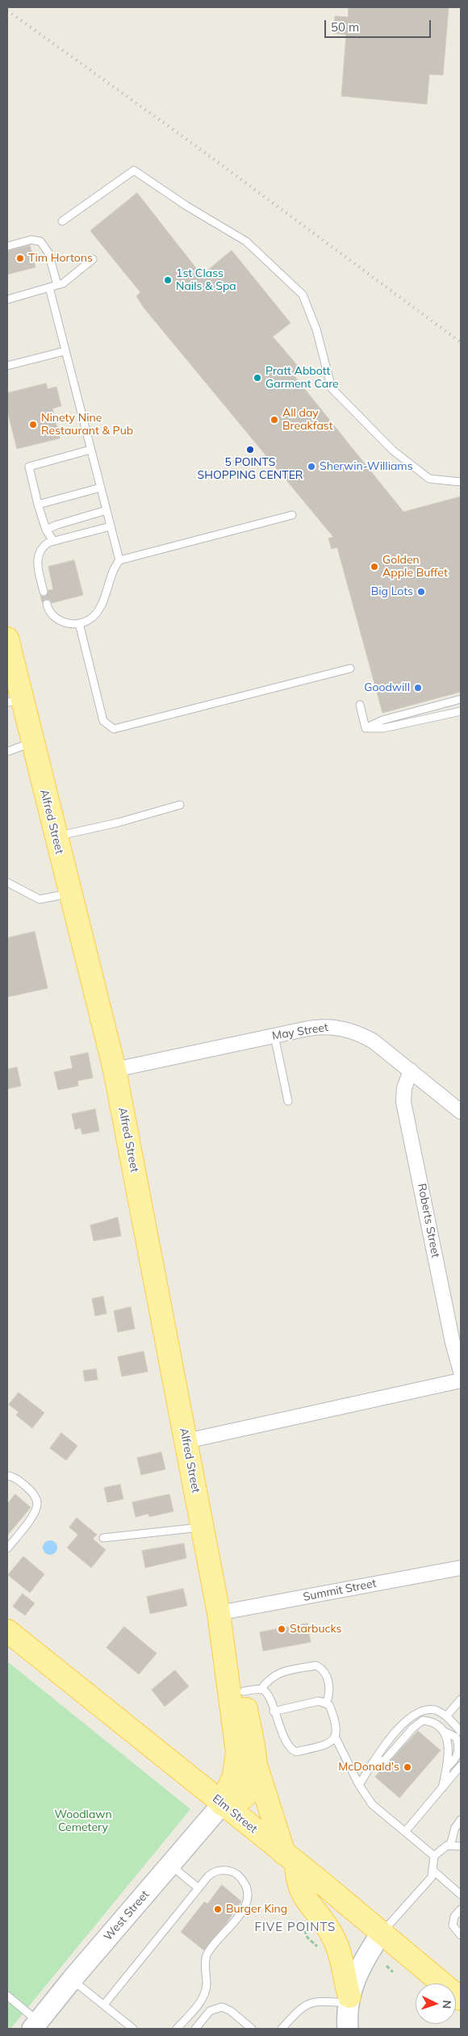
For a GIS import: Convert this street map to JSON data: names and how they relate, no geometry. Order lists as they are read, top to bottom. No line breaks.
{"streets":{"main road":["Alfred Street","Elm Street"],"street":["May Street","Roberts Street","Summit Street","West Street"]},"crossings":[["Alfred Street","May Street"],["Alfred Street","Summit Street"],["Alfred Street","Elm Street"],["Alfred Street","West Street"],["May Street","Roberts Street"],["Elm Street","West Street"]],"districts":["FIVE POINTS"],"parks":["Woodlawn Cemetery"],"places":["Tim Hortons","1st Class Nails & Spa","Pratt Abbott Garment Care","All day Breakfast","Ninety Nine Restaurant & Pub","5 POINTS SHOPPING CENTER","Sherwin-Williams","Golden Apple Buffet","Big Lots","Goodwill","Starbucks","McDonald's","Burger King"],"scale_bar":"50 m","north":"right"}
